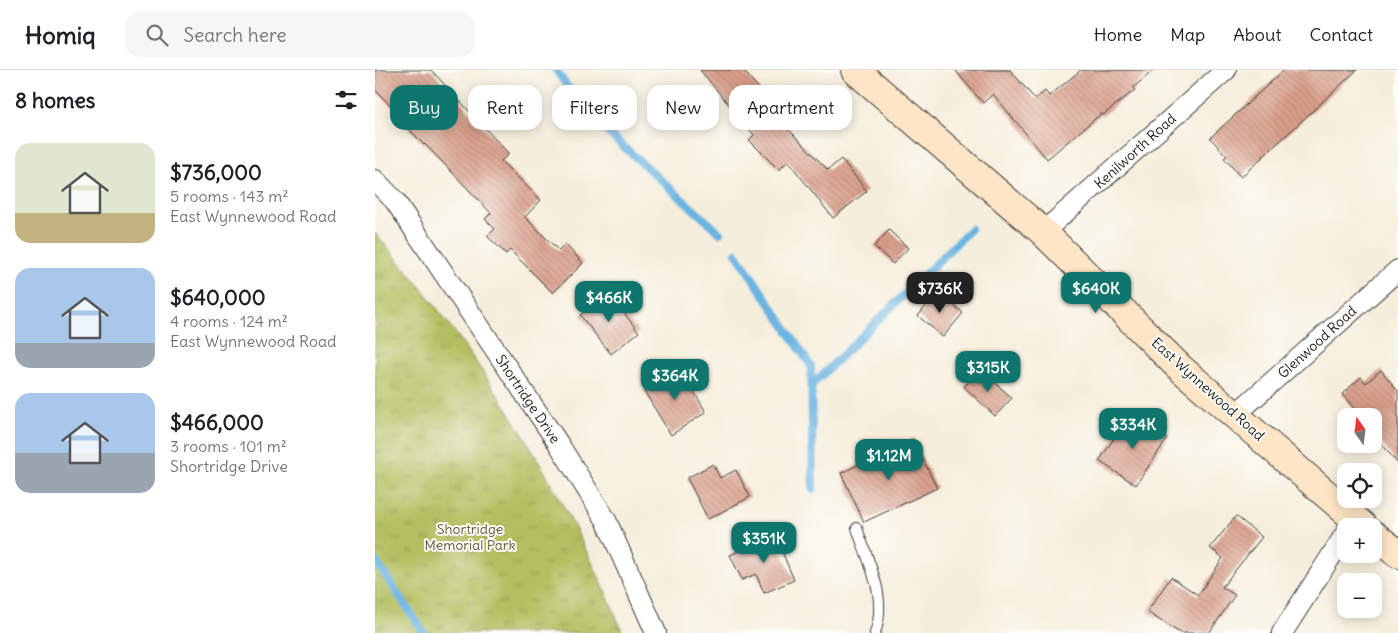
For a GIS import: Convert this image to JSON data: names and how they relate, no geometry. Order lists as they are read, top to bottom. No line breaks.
{"streets":{"street":["Kenilworth Road","Glenwood Road","East Wynnewood Road","Shortridge Drive"]},"crossings":[["Kenilworth Road","East Wynnewood Road"],["Glenwood Road","East Wynnewood Road"]],"parks":["Shortridge Memorial Park"],"north":"top","page":{"header":"Homiq","search":"Search here","nav":["Home","Map","About","Contact"],"heading":"8 homes","chip":["Buy","Rent","Filters","New","Apartment"],"list":[{"name":"$736,000","note":"5 rooms · 143 m² · East Wynnewood Road"},{"name":"$640,000","note":"4 rooms · 124 m² · East Wynnewood Road"},{"name":"$466,000","note":"3 rooms · 101 m² · Shortridge Drive"}],"price":["$736K","$640K","$466K","$315K","$364K","$334K","$1.12M","$351K"],"map_buttons":["+","−"]}}
